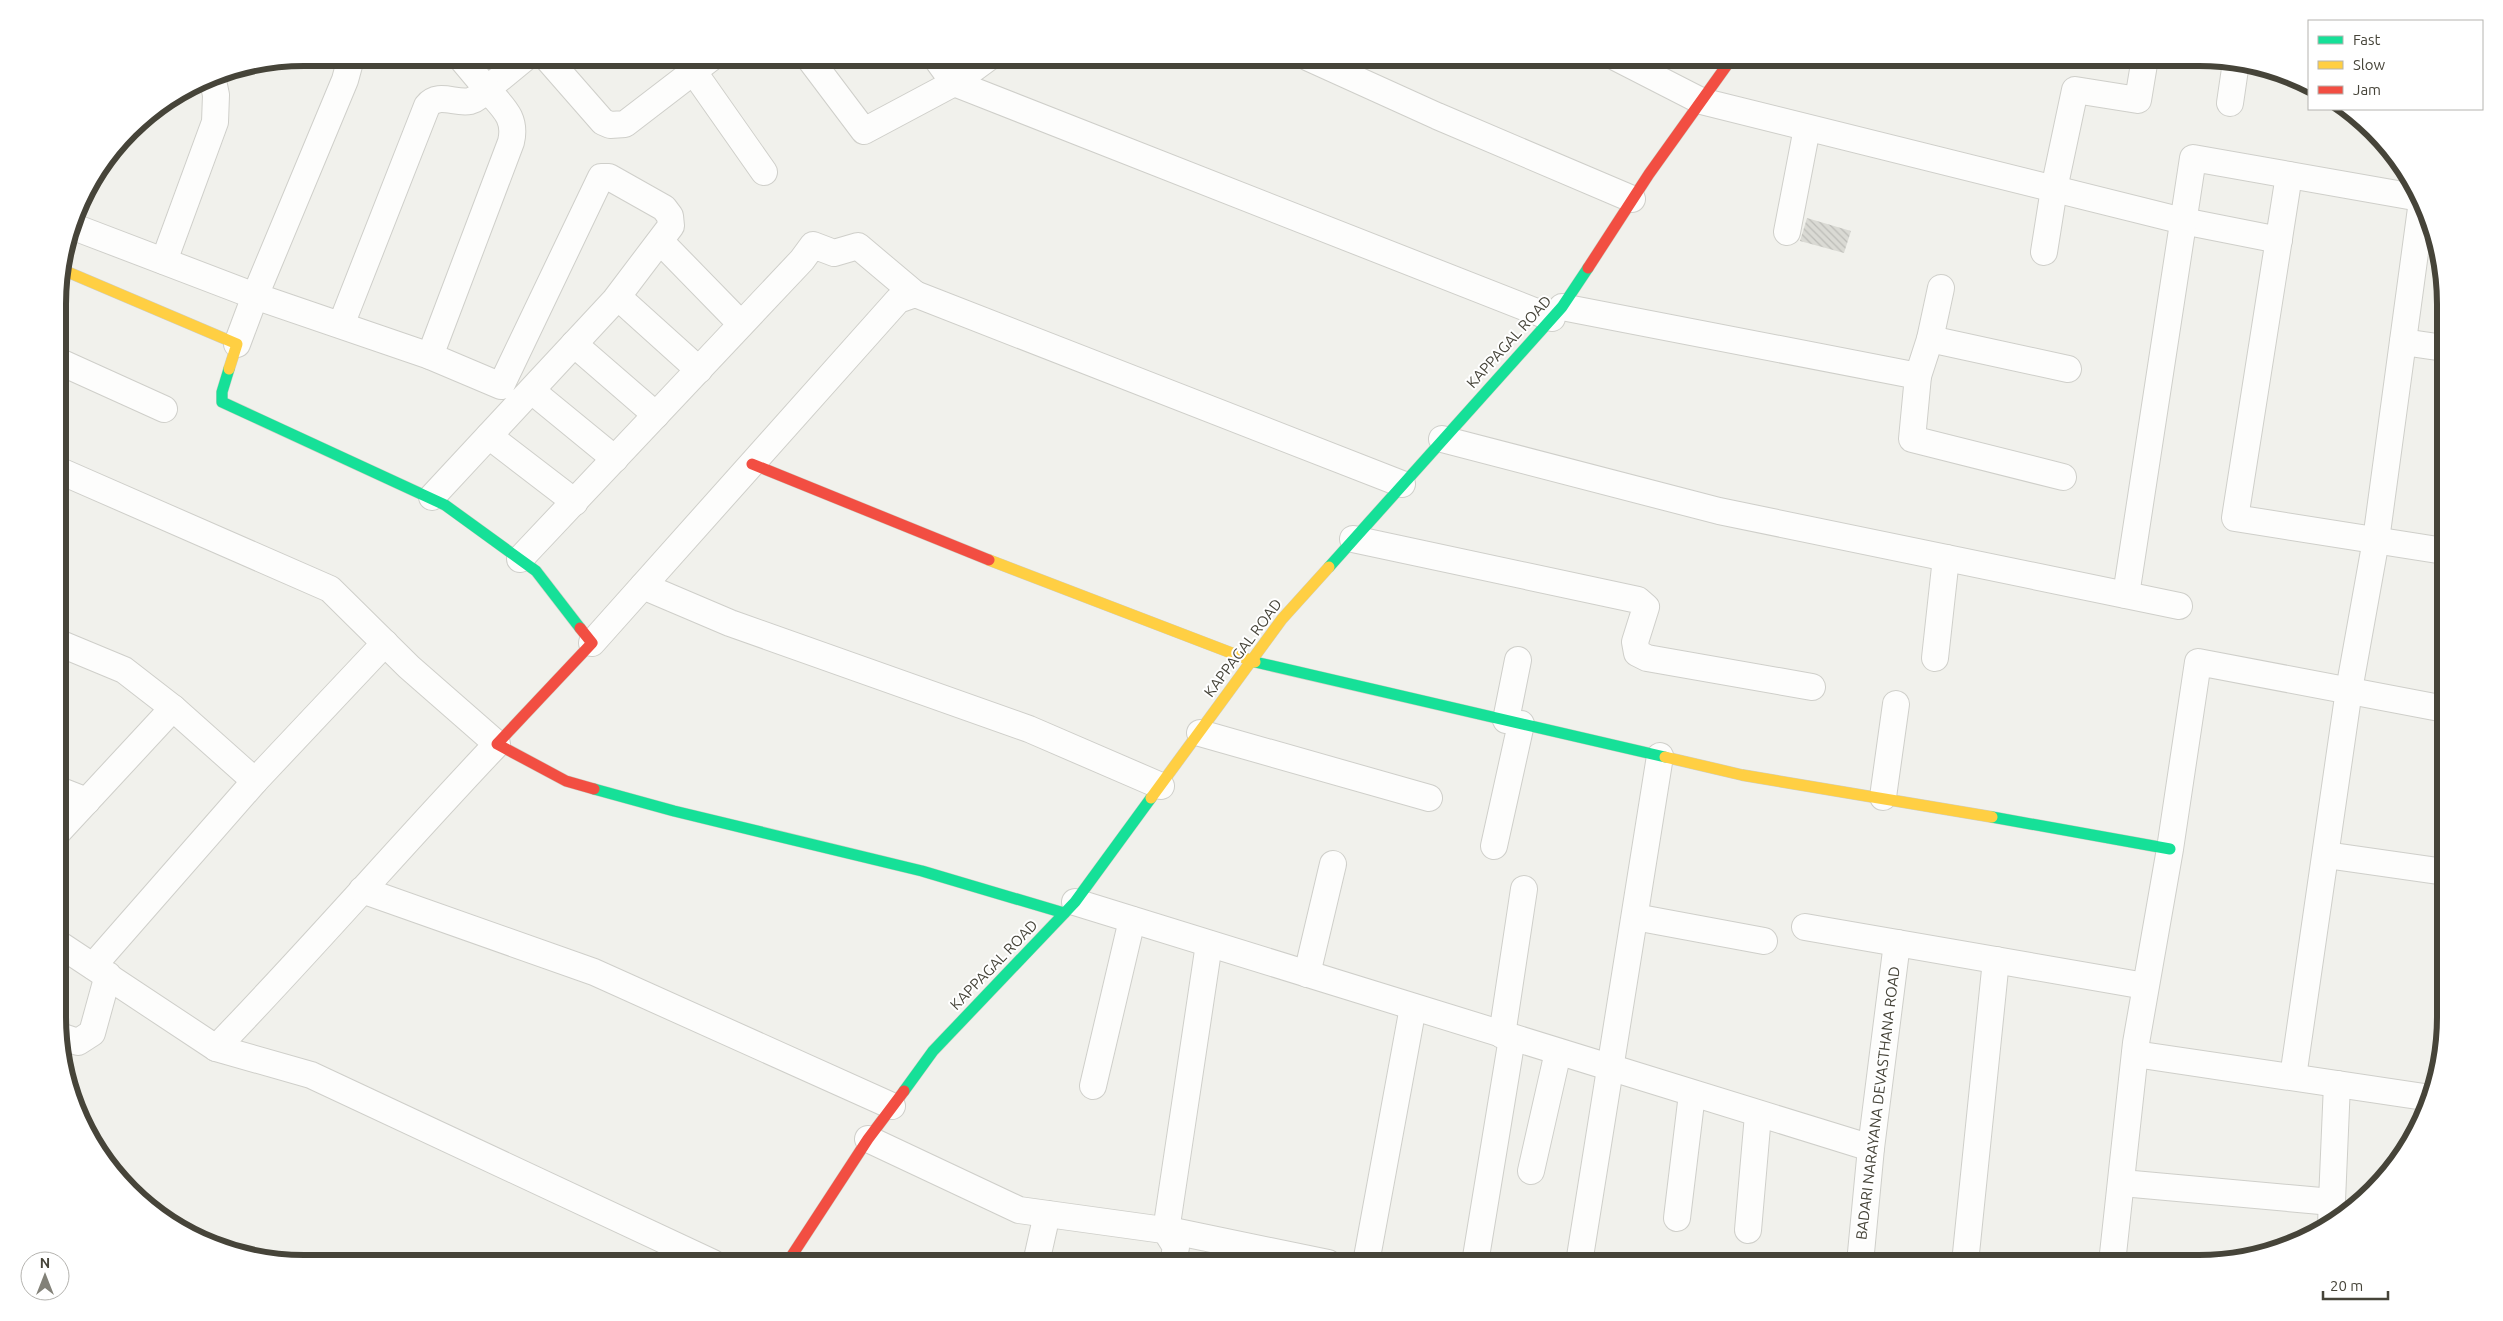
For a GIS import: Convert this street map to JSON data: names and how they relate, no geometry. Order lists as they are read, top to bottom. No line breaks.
{"streets":{"street":["KAPPAGAL ROAD","BADARI NARAYANA DEVASTHANA ROAD"]},"legend":["Fast","Slow","Jam"],"scale_bar":"20 m","north":"top"}
